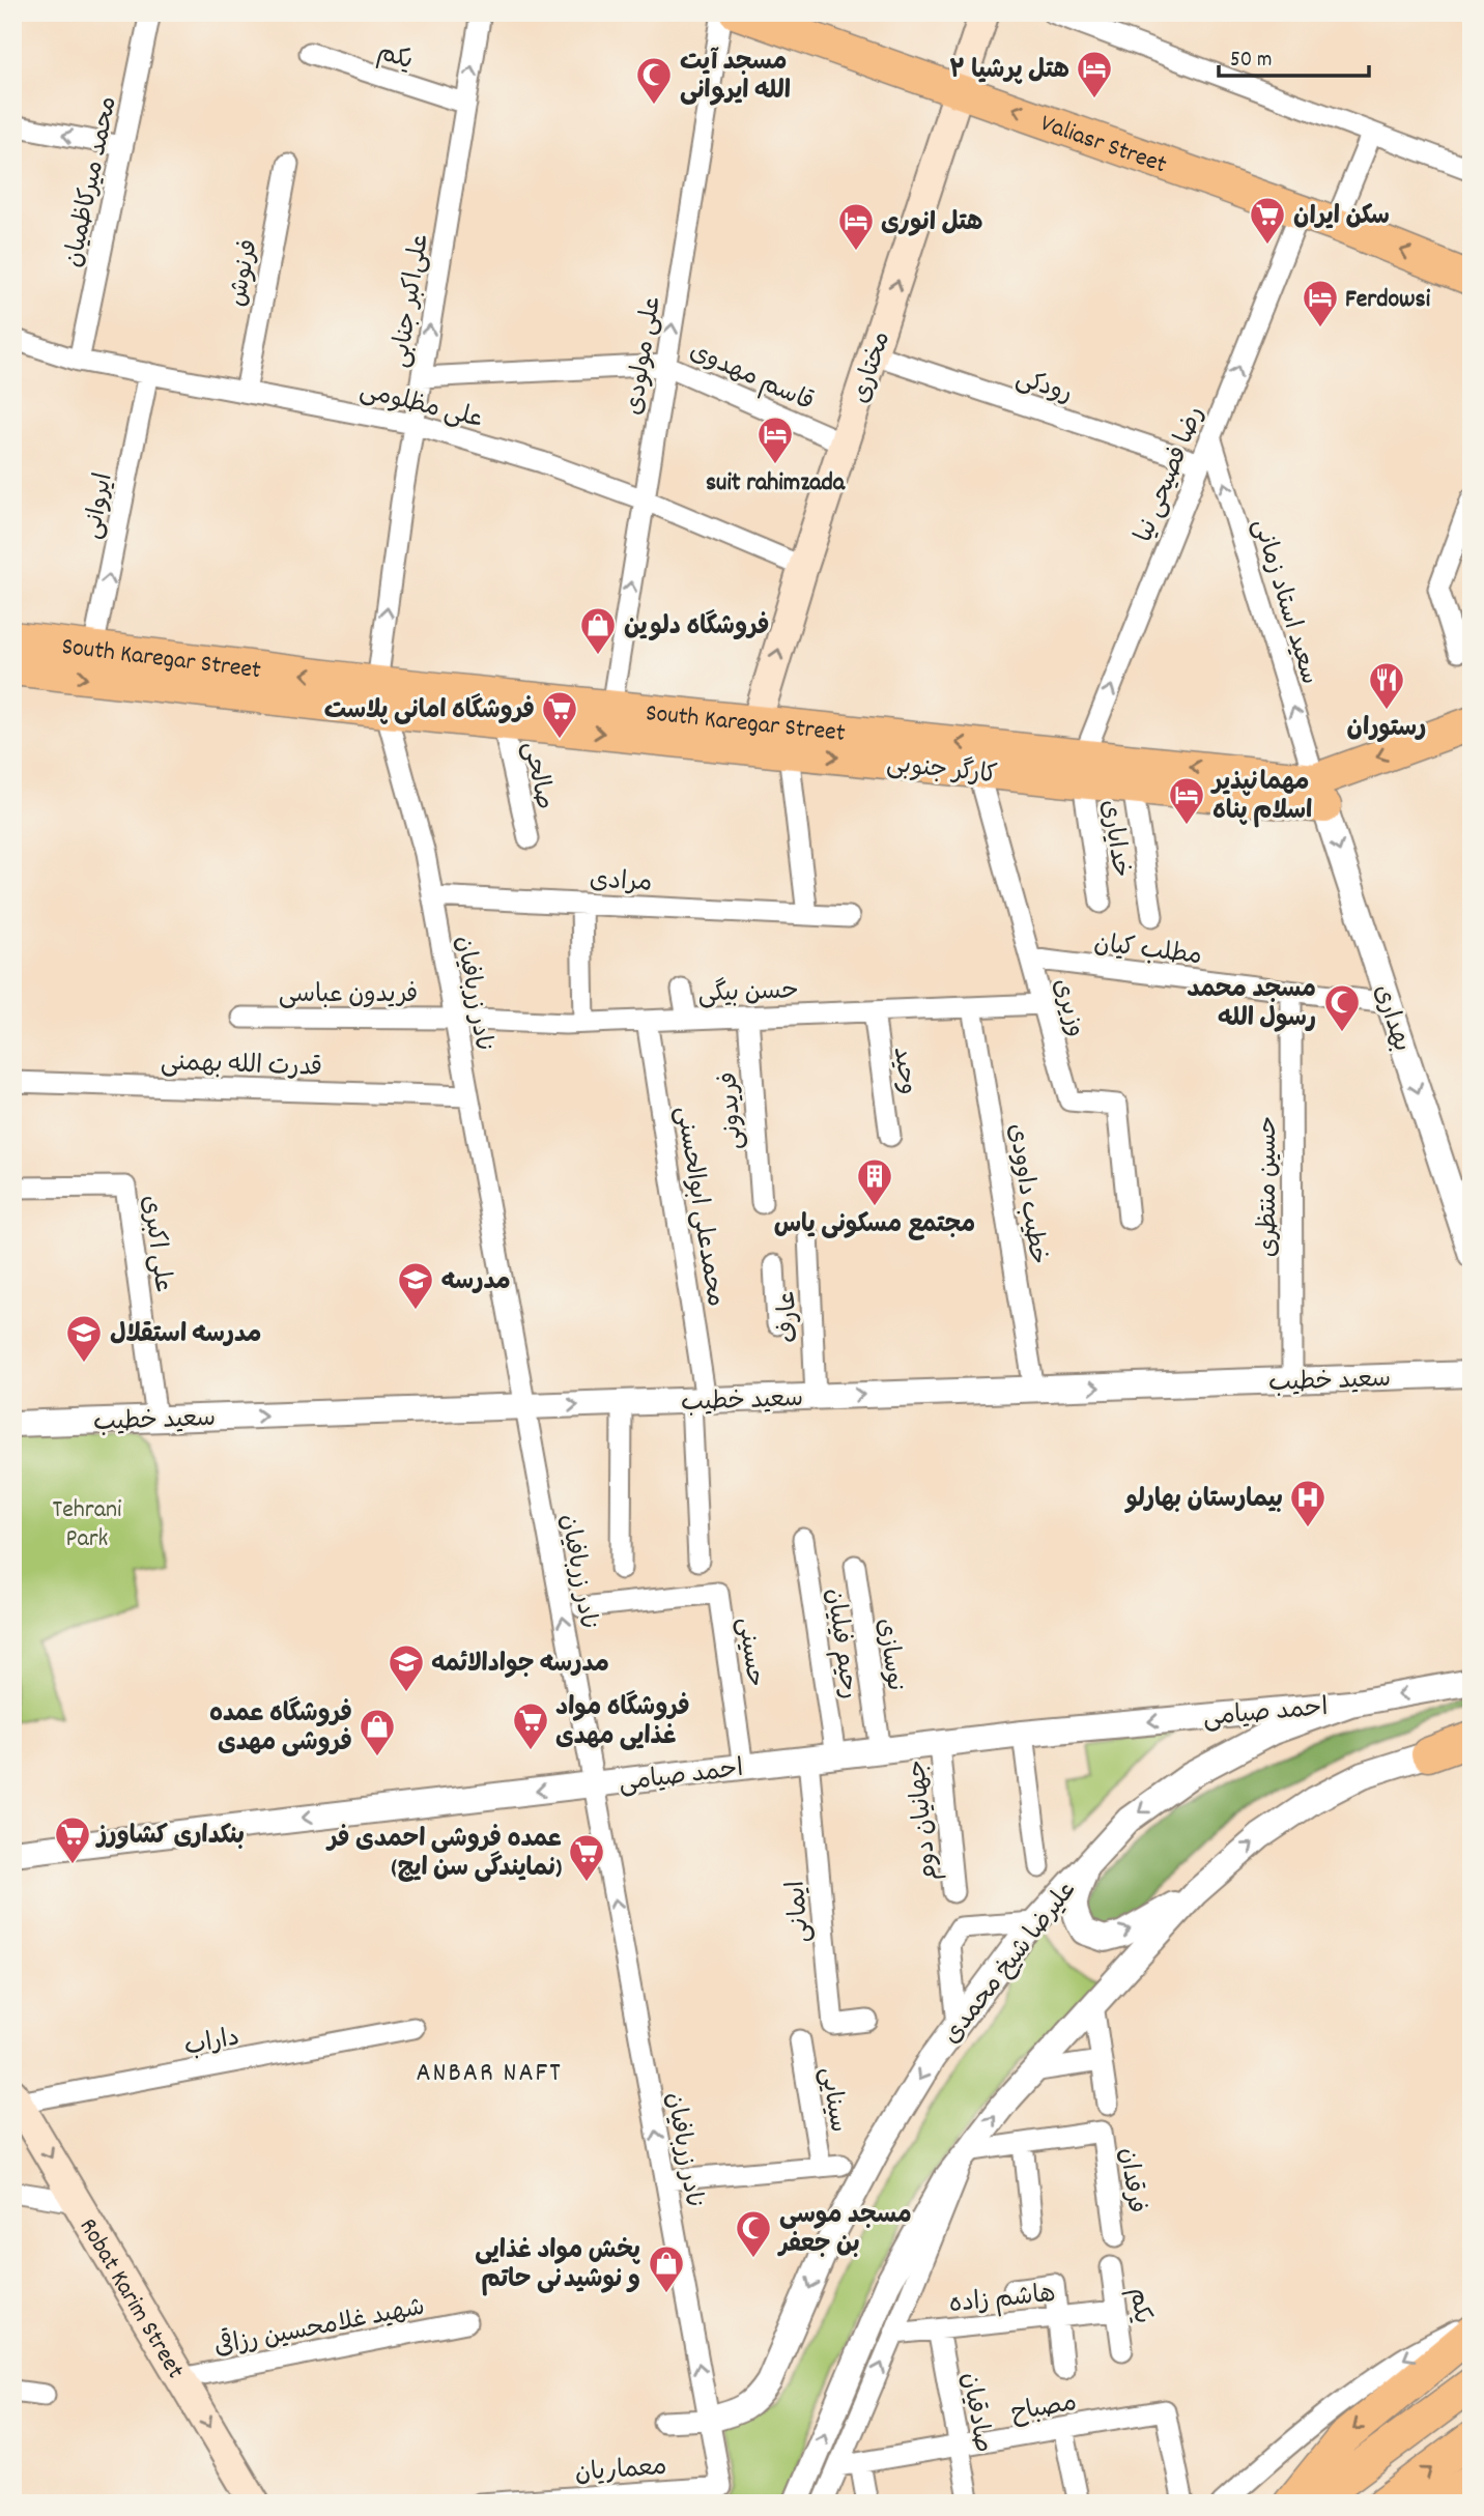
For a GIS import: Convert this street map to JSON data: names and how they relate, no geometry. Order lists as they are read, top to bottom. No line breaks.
{"streets":{"main road":["Valiasr Street","مختاری","South Karegar Street","کارگر جنوبی","Robat Karim Street"],"street":["یکم","محمد میرکاظمیان","فرنوش","علی‌اکبر جنابی","علی مولودی","قاسم مهدوی","رودکی","علی مظلومی","رضا فصیحی نیا","ایروانی","سعید استاد زمانی","صالحی","خدایاری","مرادی","مطلب کیان","حسن بیگی","فریدون عباسی","نادر زربافیان","وزیری","بهداری","قدرت الله بهمنی","وحید","فریدونی","حسین منتظری","خطیب داوودی","محمدعلی ابوالحسنی","علی اکبری","عارف","سعید خطیب","رحیم فیلیان","حسینی","نوسازی","احمد صیامی","جهانیان دوم","ایمانی","علیرضا شیخ محمدی","داراب","سینایی","فرقدان","هاشم زاده","شهید غلامحسین رزاقی","مصباح","صادقیان","معماریان"]},"crossings":[["یکم","علی‌اکبر جنابی"],["یکم","هاشم زاده"],["Valiasr Street","مختاری"],["Valiasr Street","رضا فصیحی نیا"],["محمد میرکاظمیان","علی مظلومی"],["فرنوش","علی مظلومی"],["علی‌اکبر جنابی","قاسم مهدوی"],["علی‌اکبر جنابی","علی مظلومی"],["علی‌اکبر جنابی","South Karegar Street"],["علی‌اکبر جنابی","کارگر جنوبی"],["علی‌اکبر جنابی","نادر زربافیان"],["علی مولودی","قاسم مهدوی"],["علی مولودی","علی مظلومی"],["علی مولودی","South Karegar Street"],["مختاری","قاسم مهدوی"],["مختاری","رودکی"],["مختاری","علی مظلومی"],["مختاری","South Karegar Street"],["رودکی","رضا فصیحی نیا"],["علی مظلومی","ایروانی"],["رضا فصیحی نیا","سعید استاد زمانی"],["رضا فصیحی نیا","South Karegar Street"],["رضا فصیحی نیا","کارگر جنوبی"],["رضا فصیحی نیا","خدایاری"],["ایروانی","South Karegar Street"],["سعید استاد زمانی","South Karegar Street"],["سعید استاد زمانی","کارگر جنوبی"],["سعید استاد زمانی","بهداری"],["South Karegar Street","کارگر جنوبی"],["South Karegar Street","خدایاری"],["South Karegar Street","نادر زربافیان"],["South Karegar Street","بهداری"],["کارگر جنوبی","صالحی"],["کارگر جنوبی","خدایاری"],["کارگر جنوبی","نادر زربافیان"],["کارگر جنوبی","وزیری"],["کارگر جنوبی","بهداری"],["مرادی","نادر زربافیان"],["مطلب کیان","وزیری"],["مطلب کیان","بهداری"],["مطلب کیان","حسین منتظری"],["حسن بیگی","فریدون عباسی"],["حسن بیگی","نادر زربافیان"],["حسن بیگی","وزیری"],["حسن بیگی","وحید"],["حسن بیگی","فریدونی"],["حسن بیگی","خطیب داوودی"],["حسن بیگی","محمدعلی ابوالحسنی"],["فریدون عباسی","نادر زربافیان"],["نادر زربافیان","قدرت الله بهمنی"],["نادر زربافیان","سعید خطیب"],["نادر زربافیان","احمد صیامی"],["نادر زربافیان","علیرضا شیخ محمدی"],["نادر زربافیان","معماریان"],["حسین منتظری","سعید خطیب"],["خطیب داوودی","سعید خطیب"],["محمدعلی ابوالحسنی","سعید خطیب"],["علی اکبری","سعید خطیب"],["عارف","سعید خطیب"],["رحیم فیلیان","احمد صیامی"],["حسینی","احمد صیامی"],["نوسازی","احمد صیامی"],["احمد صیامی","جهانیان دوم"],["احمد صیامی","ایمانی"],["احمد صیامی","علیرضا شیخ محمدی"],["داراب","Robat Karim Street"],["هاشم زاده","صادقیان"],["Robat Karim Street","شهید غلامحسین رزاقی"],["مصباح","صادقیان"]],"one_way":["Valiasr Street","علی‌اکبر جنابی","علی مولودی","مختاری","رضا فصیحی نیا","ایروانی","سعید استاد زمانی","کارگر جنوبی","نادر زربافیان","بهداری","سعید خطیب","احمد صیامی","Robat Karim Street"],"districts":["ANBAR NAFT"],"parks":["Tehrani Park"],"places":{"hotel":["هتل پرشیا ۲","هتل انوری","Ferdowsi","suit rahimzada","مهمانپذیر اسلام پناه"],"mosque":["مسجد آیت الله ایروانی","مسجد محمد رسول الله","مسجد موسی بن جعفر"],"supermarket":["سكن ايران","فروشگاه امانی پلاست","فروشگاه مواد غذایی مهدی","بنکداری کشاورز","عمده فروشی احمدی فر (نمایندگی سن ایچ)"],"shop":["فروشگاه دلوین","فروشگاه عمده فروشی مهدی","پخش مواد غذایی و نوشیدنی حاتم"],"restaurant":["رستوران"],"building":["مجتمع مسکونی یاس"],"school or university":["مدرسه","مدرسه استقلال","مدرسه جوادالائمه"],"hospital":["بیمارستان بهارلو"]},"scale_bar":"50 m"}
